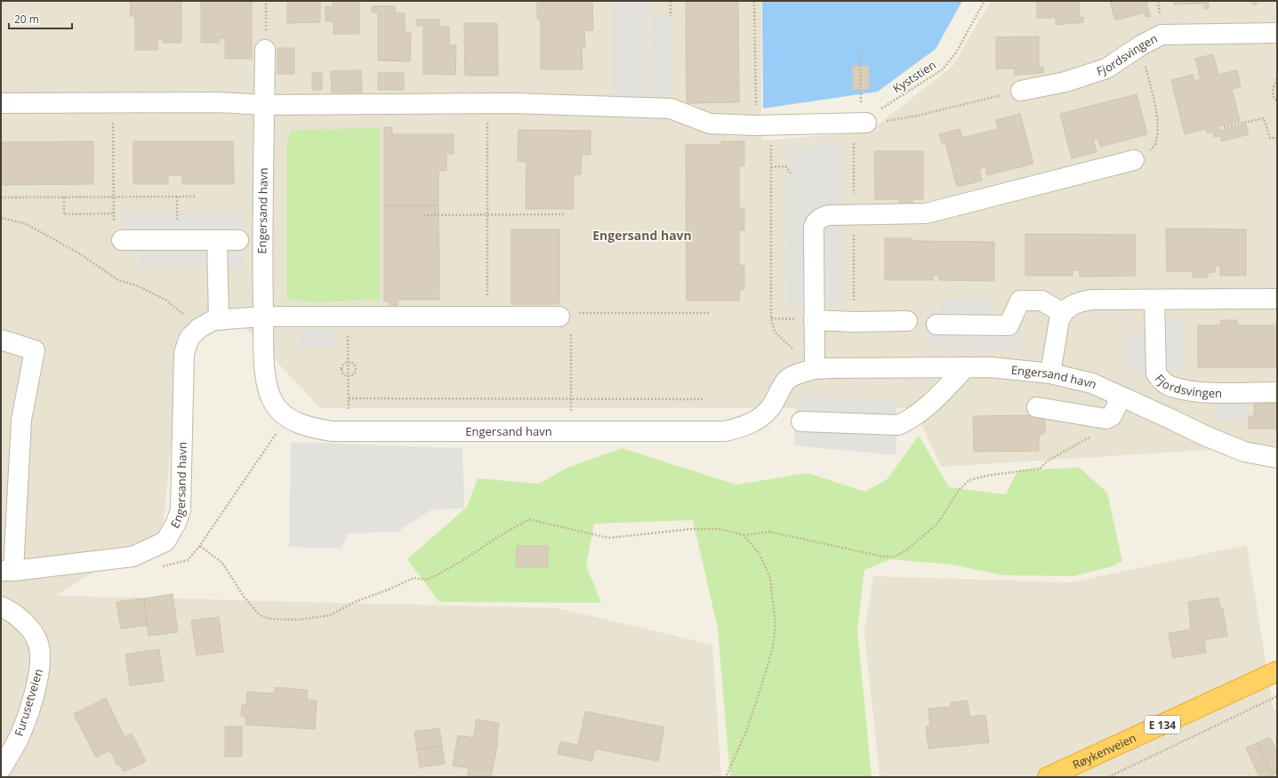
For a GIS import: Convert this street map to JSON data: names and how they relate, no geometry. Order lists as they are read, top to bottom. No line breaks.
{"streets":{"highway":["E 134","Røykenveien"],"street":["Fjordsvingen","Engersand havn","Furusetveien"],"path":["Kyststien"]},"districts":["Engersand havn"],"scale_bar":"20 m"}
